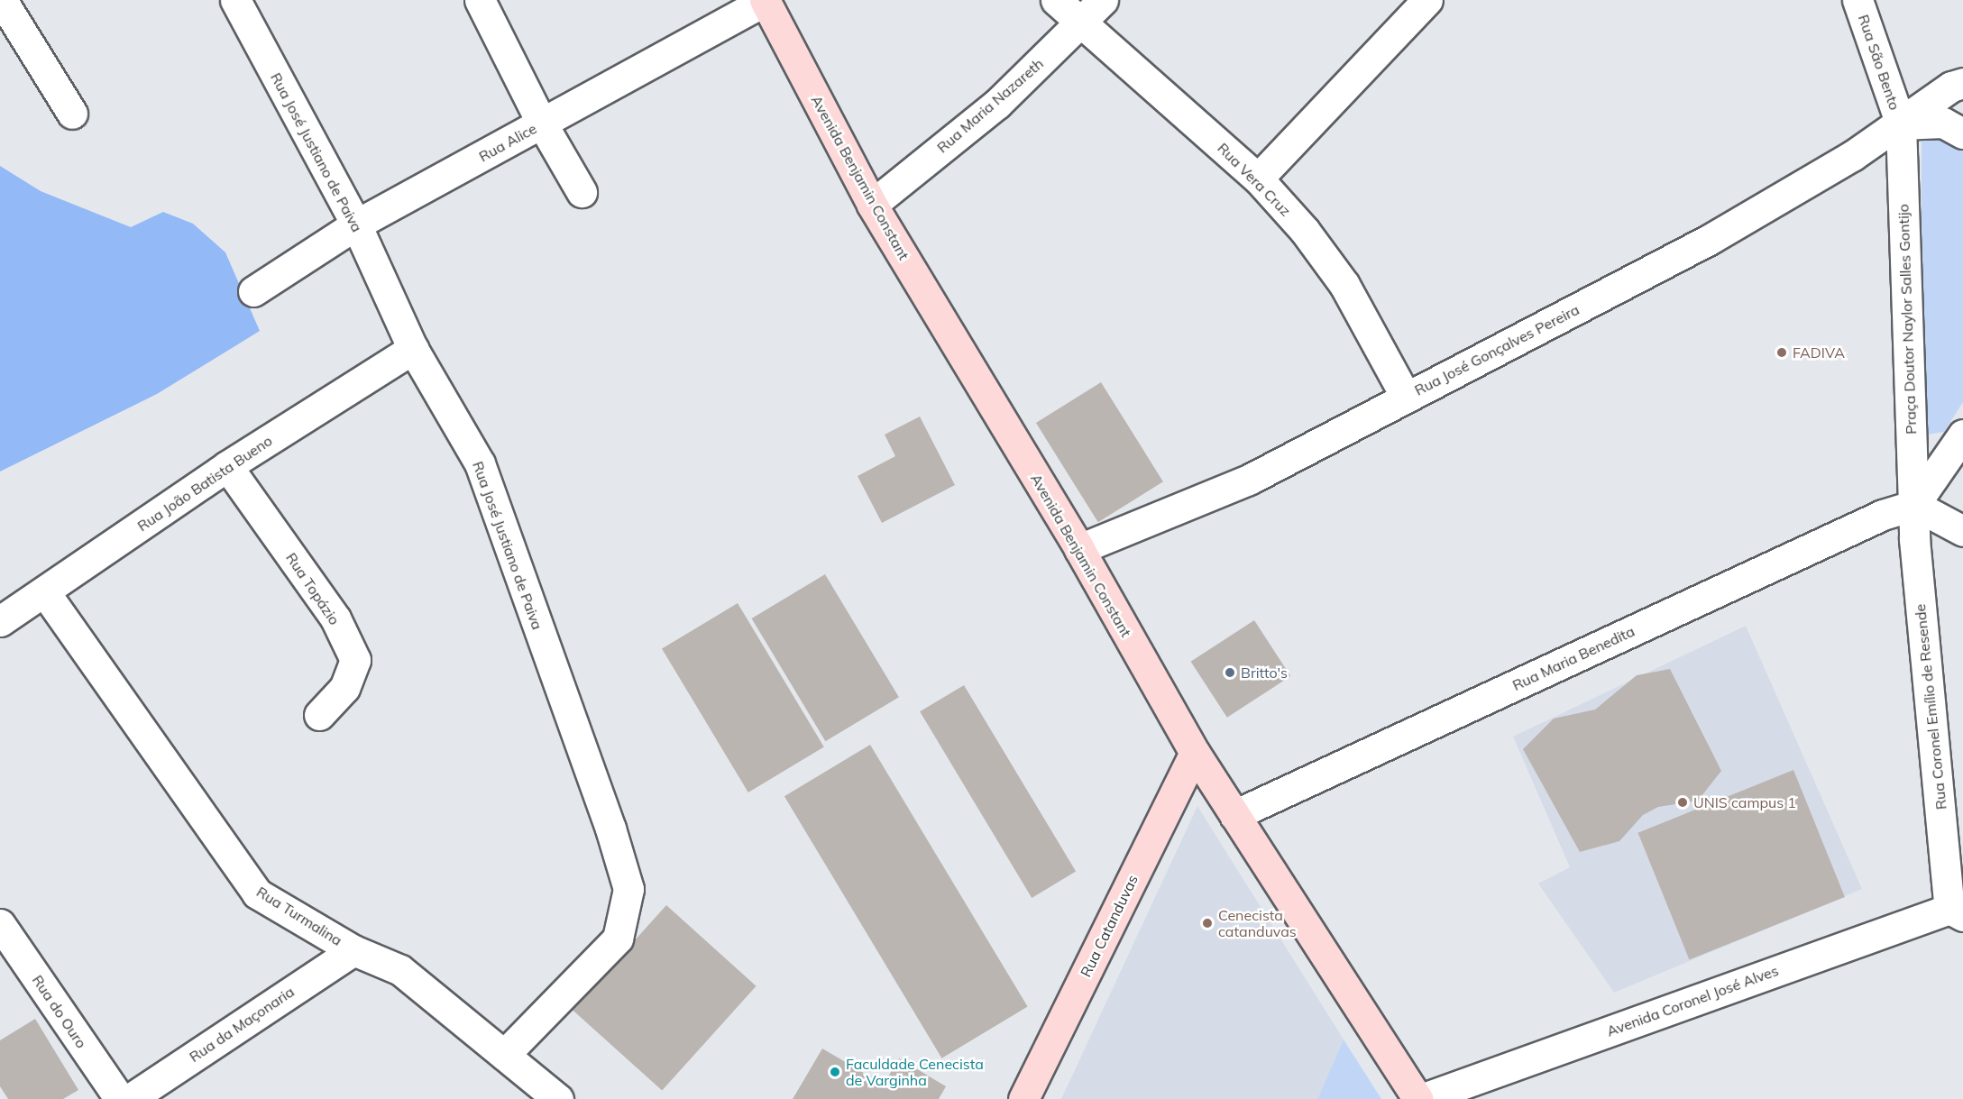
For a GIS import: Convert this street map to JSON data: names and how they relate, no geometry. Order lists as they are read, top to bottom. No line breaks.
{"streets":{"main road":["Avenida Benjamin Constant","Rua Catanduvas"],"street":["Rua São Bento","Rua Maria Nazareth","Rua Alice","Rua José Justiano de Paiva","Rua Vera Cruz","Praça Doutor Naylor Salles Gontijo","Rua José Gonçalves Pereira","Rua João Batista Bueno","Rua Topázio","Rua Maria Benedita","Rua Coronel Emílio de Resende","Rua Turmalina","Avenida Coronel José Alves","Rua do Ouro","Rua da Maçonaria"]},"crossings":[["Rua São Bento","Praça Doutor Naylor Salles Gontijo"],["Rua São Bento","Rua José Gonçalves Pereira"],["Rua Maria Nazareth","Avenida Benjamin Constant"],["Rua Maria Nazareth","Rua Vera Cruz"],["Rua Alice","Rua José Justiano de Paiva"],["Rua Alice","Avenida Benjamin Constant"],["Rua José Justiano de Paiva","Rua João Batista Bueno"],["Rua José Justiano de Paiva","Rua Turmalina"],["Avenida Benjamin Constant","Rua José Gonçalves Pereira"],["Avenida Benjamin Constant","Rua Maria Benedita"],["Avenida Benjamin Constant","Rua Catanduvas"],["Avenida Benjamin Constant","Avenida Coronel José Alves"],["Rua Vera Cruz","Rua José Gonçalves Pereira"],["Praça Doutor Naylor Salles Gontijo","Rua José Gonçalves Pereira"],["Praça Doutor Naylor Salles Gontijo","Rua Maria Benedita"],["Praça Doutor Naylor Salles Gontijo","Rua Coronel Emílio de Resende"],["Rua João Batista Bueno","Rua Topázio"],["Rua João Batista Bueno","Rua Turmalina"],["Rua Maria Benedita","Rua Coronel Emílio de Resende"],["Rua Coronel Emílio de Resende","Avenida Coronel José Alves"],["Rua Turmalina","Rua da Maçonaria"]],"places":["FADIVA","Britto's","UNIS campus 1","Cenecista catanduvas","Faculdade Cenecista de Varginha"]}
